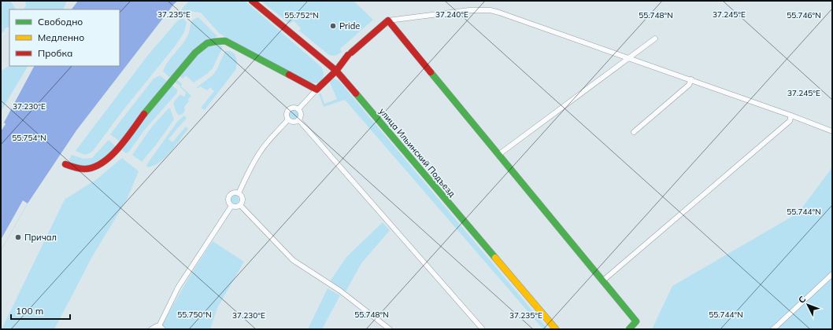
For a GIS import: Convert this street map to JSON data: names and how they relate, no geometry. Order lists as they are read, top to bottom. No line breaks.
{"streets":{"street":["улица Ильинский Подъезд"]},"places":["Pride","Причал"],"legend":["Свободно","Медленно","Пробка"],"scale_bar":"100 m","north":"top left","coordinates":["37.235°E","37.240°E","37.245°E","55.752°N","55.748°N","55.746°N","37.230°E","55.754°N","55.744°N","55.750°N"]}
